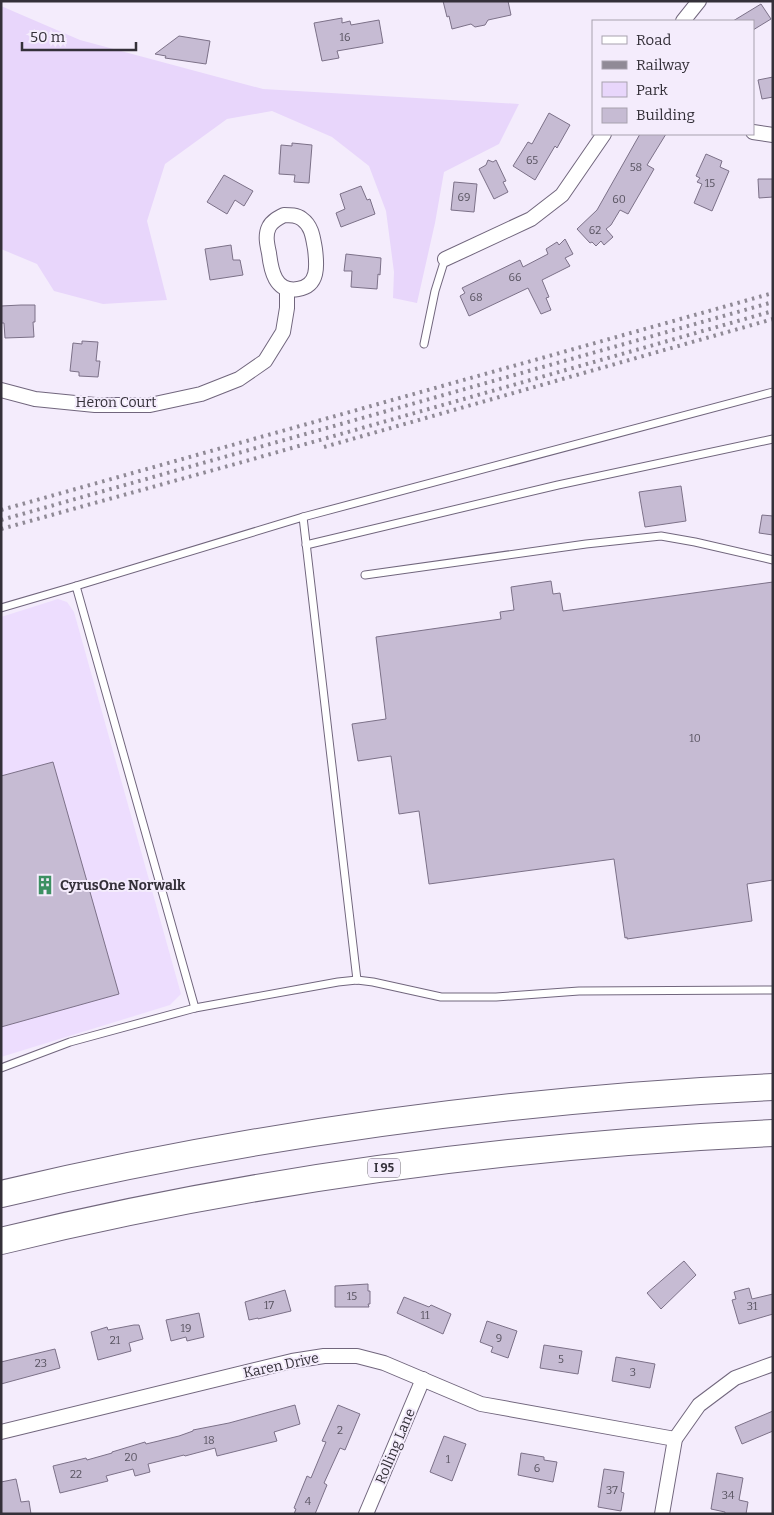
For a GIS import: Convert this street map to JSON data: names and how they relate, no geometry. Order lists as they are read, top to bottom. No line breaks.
{"streets":{"highway":["I 95"],"street":["Heron Court","Karen Drive","Rolling Lane"]},"crossings":[["Karen Drive","Rolling Lane"]],"places":{"building":["CyrusOne Norwalk"]},"house_numbers":["16","65","58","15","69","60","62","66","68","10","15","17","31","11","19","9","21","5","23","3","2","18","20","1","6","22","37","34","4"],"legend":["Road","Railway","Park","Building"],"scale_bar":"50 m"}
